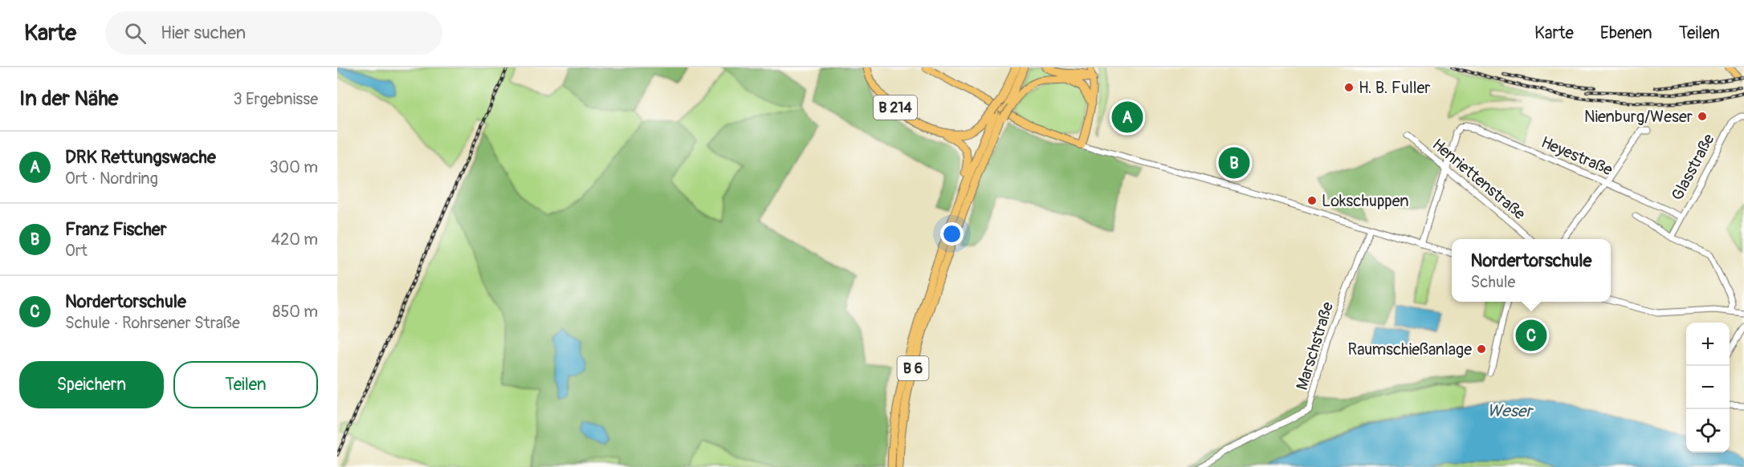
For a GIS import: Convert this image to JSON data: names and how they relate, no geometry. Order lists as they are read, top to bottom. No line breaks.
{"streets":{"highway":["B 214","B 6"],"street":["Heyestraße","Glasstraße","Henriettenstraße","Marschstraße"]},"crossings":[["B 214","B 6"],["Heyestraße","Glasstraße"],["Heyestraße","Henriettenstraße"]],"water":["Weser"],"places":["H. B. Fuller","Nienburg/Weser","Lokschuppen","Raumschießanlage"],"page":{"header":"Karte","search":"Hier suchen","nav":["Karte","Ebenen","Teilen"],"heading":["In der Nähe","3 Ergebnisse"],"pins":["A","B","C"],"list":[{"mark":"A","name":"DRK Rettungswache","note":"Ort · Nordring","value":"300 m"},{"mark":"B","name":"Franz Fischer","note":"Ort","value":"420 m"},{"mark":"C","name":"Nordertorschule","note":"Schule · Rohrsener Straße","value":"850 m"}],"popup":["Nordertorschule","Schule"],"map_buttons":["+","−"],"buttons":["Speichern","Teilen"]}}
